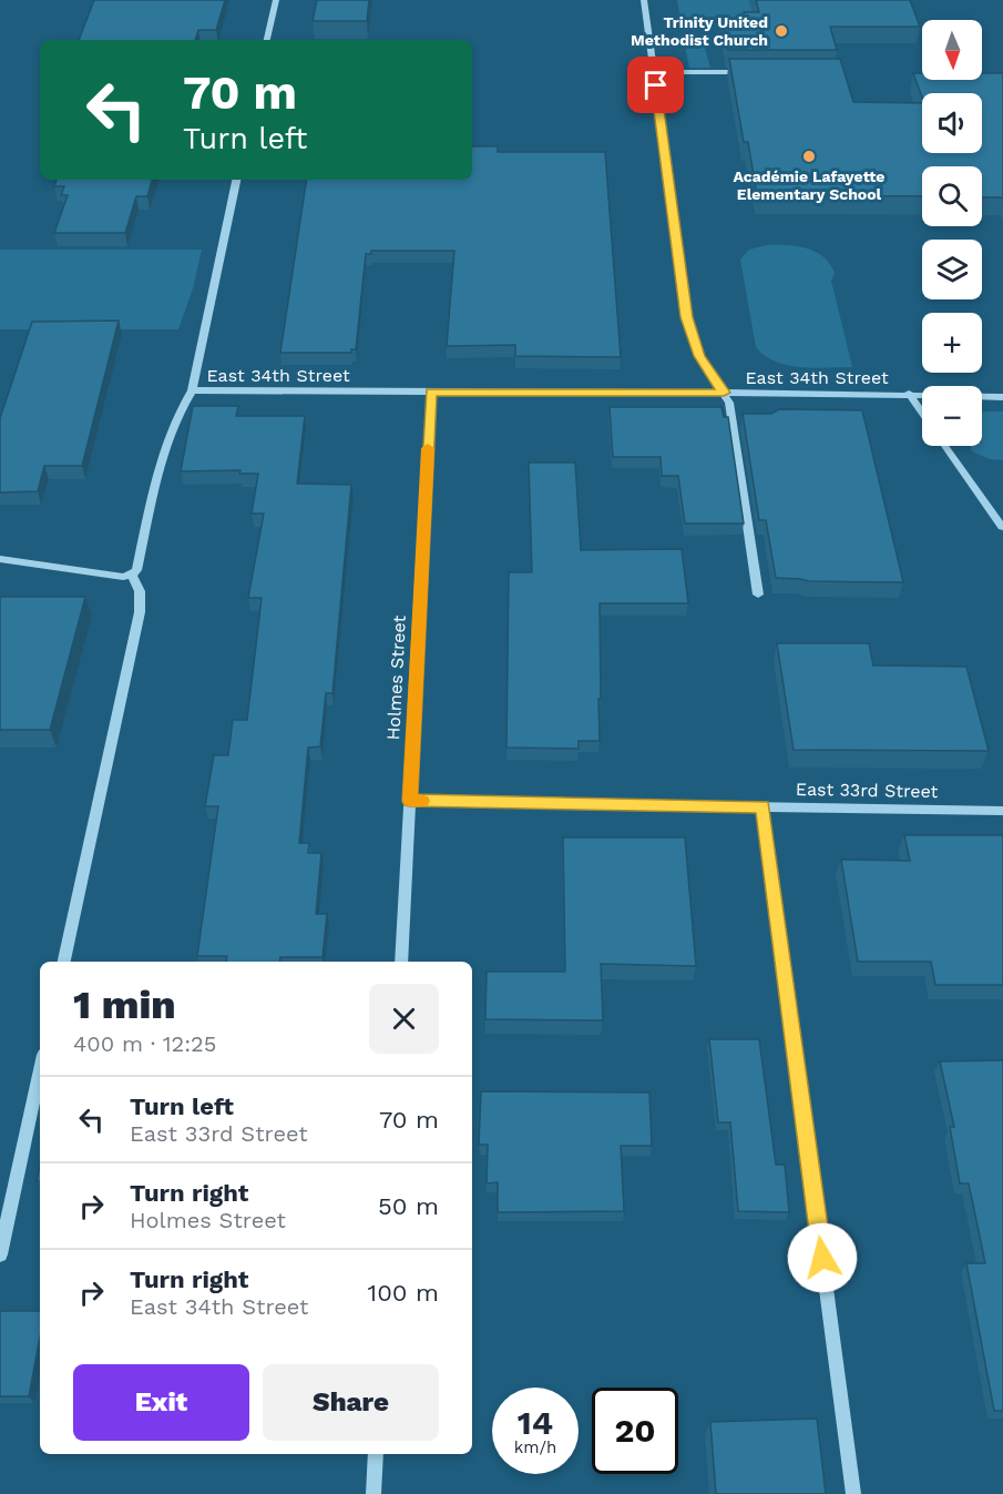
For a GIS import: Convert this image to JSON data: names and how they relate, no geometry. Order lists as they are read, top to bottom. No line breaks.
{"streets":{"street":["East 34th Street","Holmes Street","East 33rd Street"]},"crossings":[["East 34th Street","Holmes Street"],["Holmes Street","East 33rd Street"]],"places":["Trinity United Methodist Church","Académie Lafayette Elementary School"],"north":"bottom","page":{"map_buttons":["+","−"],"turn":["70 m","Turn left"],"heading":["1 min","400 m · 12:25"],"list":[{"name":"Turn left","note":"East 33rd Street","value":"70 m"},{"name":"Turn right","note":"Holmes Street","value":"50 m"},{"name":"Turn right","note":"East 34th Street","value":"100 m"}],"buttons":["Exit","Share"],"speed":"14 km/h","limit":"20"}}
